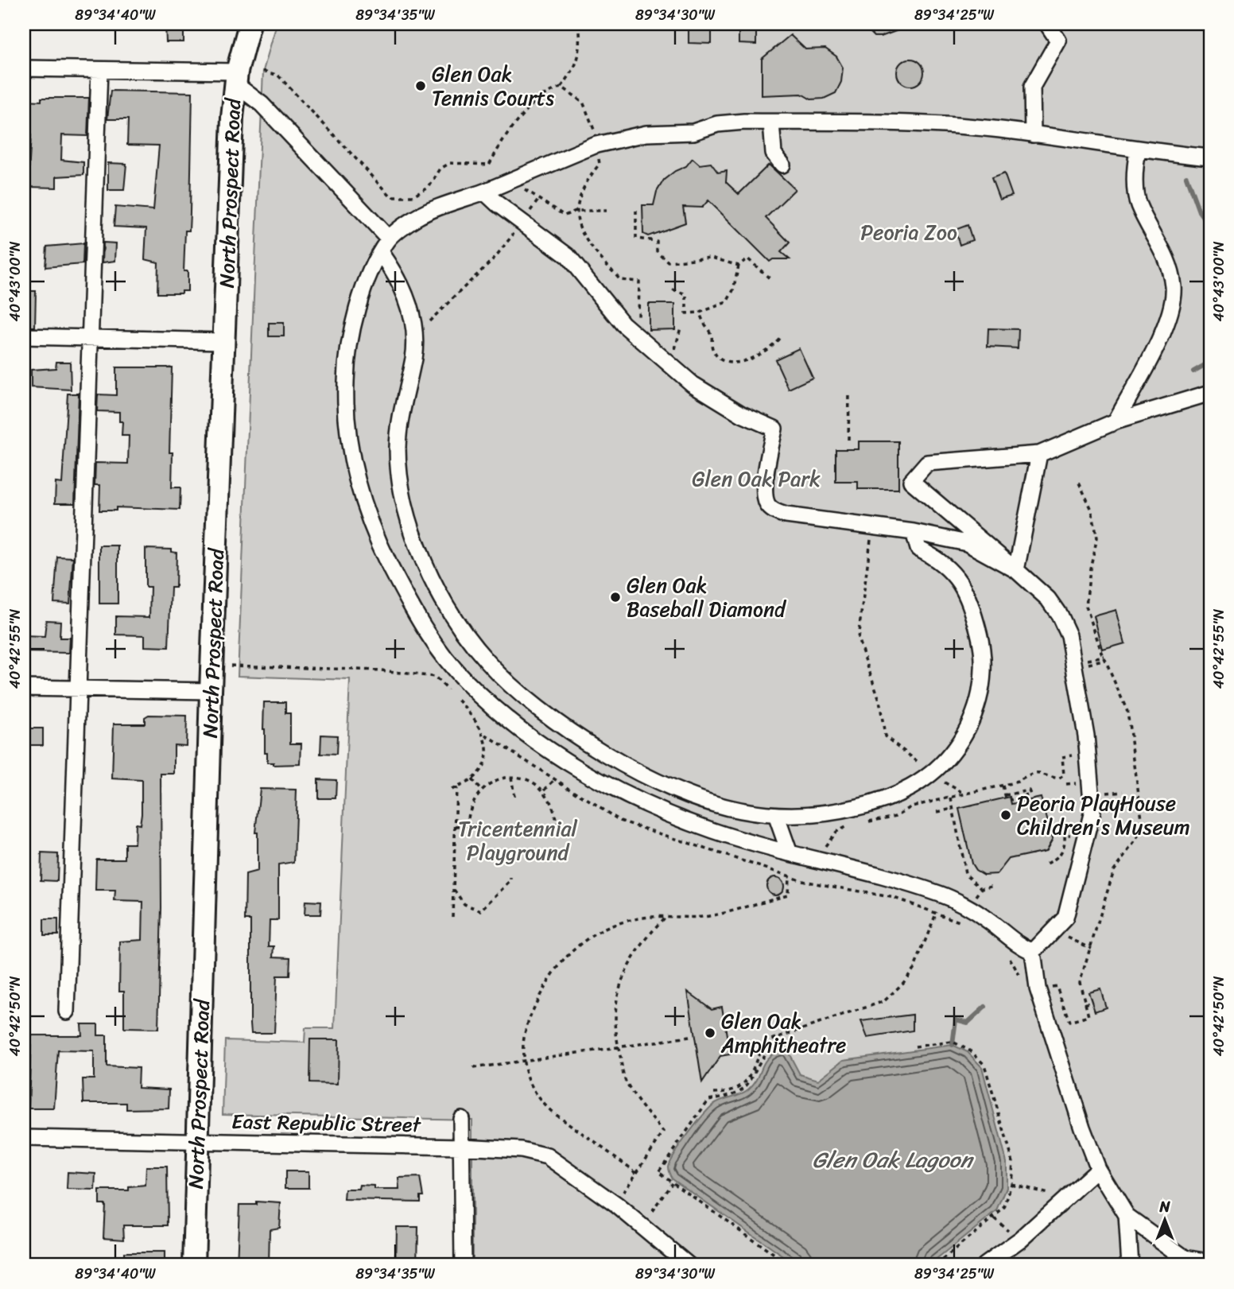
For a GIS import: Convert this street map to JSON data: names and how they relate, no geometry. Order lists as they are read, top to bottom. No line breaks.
{"streets":{"main road":["North Prospect Road"],"street":["East Republic Street"]},"crossings":[["North Prospect Road","East Republic Street"]],"water":["Glen Oak Lagoon"],"parks":["Peoria Zoo","Glen Oak Park","Tricentennial Playground"],"places":["Glen Oak Tennis Courts","Glen Oak Baseball Diamond","Peoria PlayHouse Children's Museum","Glen Oak Amphitheatre"],"north":"top","coordinates":["89°34'40\"W","89°34'35\"W","89°34'30\"W","89°34'25\"W","40°43'00\"N","40°42'55\"N","40°42'50\"N"]}
